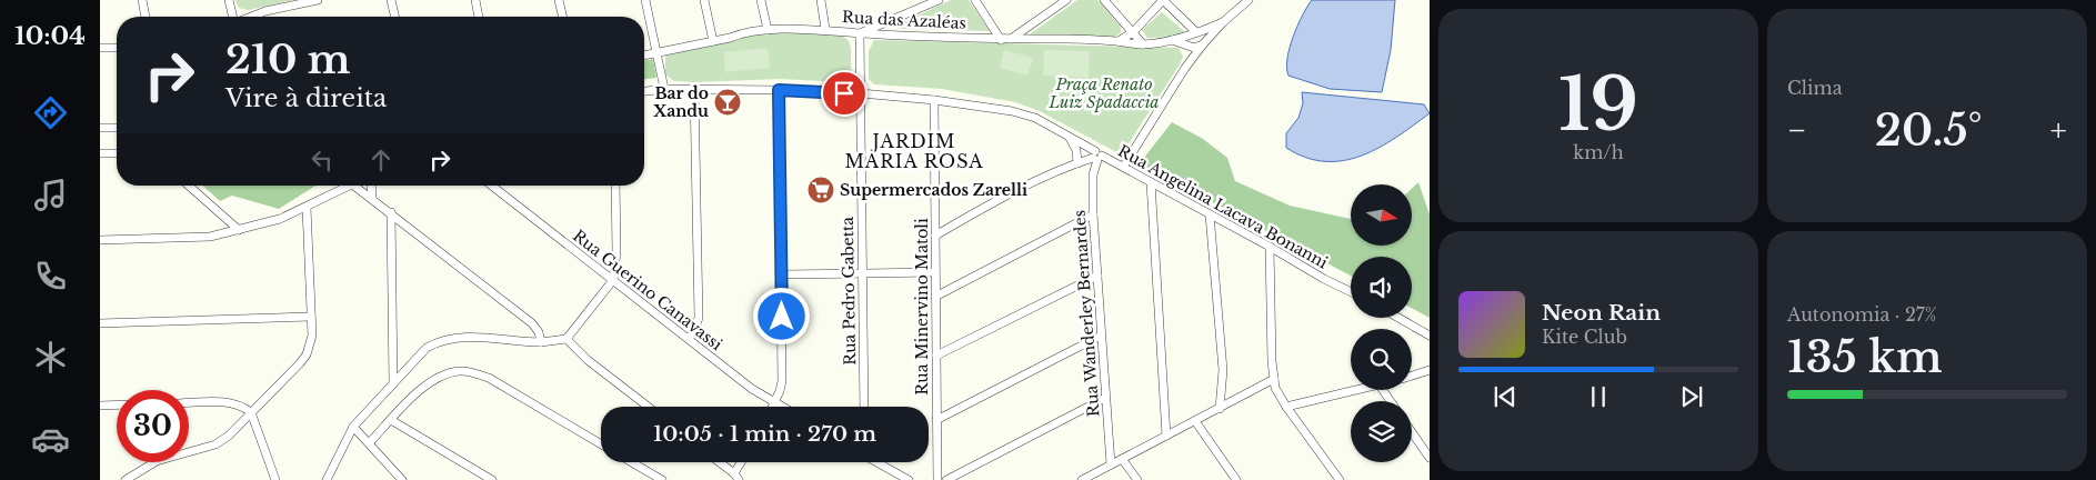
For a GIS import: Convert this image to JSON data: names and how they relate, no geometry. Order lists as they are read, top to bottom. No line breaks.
{"streets":{"street":["Rua das Azaléas","Rua Angelina Lacava Bonanni","Rua Guerino Canavassi","Rua Pedro Gabetta","Rua Minervino Matoli","Rua Wanderley Bernardes"]},"crossings":[["Rua das Azaléas","Rua Pedro Gabetta"],["Rua Angelina Lacava Bonanni","Rua Pedro Gabetta"],["Rua Angelina Lacava Bonanni","Rua Minervino Matoli"],["Rua Angelina Lacava Bonanni","Rua Wanderley Bernardes"]],"districts":["JARDIM MARIA ROSA"],"parks":["Praça Renato Luiz Spadaccia"],"places":{"bar":["Bar do Xandu"],"supermarket":["Supermercados Zarelli"]},"north":"right","page":{"tabs":"10:04","tile":[["19","km/h"],"Clima",["Autonomia · 27%","135 km"]],"turn":["210 m","Vire à direita"],"heat":["−","20.5°","+"],"song":["Neon Rain","Kite Club"],"limit":"30","trip":"10:05 · 1 min · 270 m"}}
